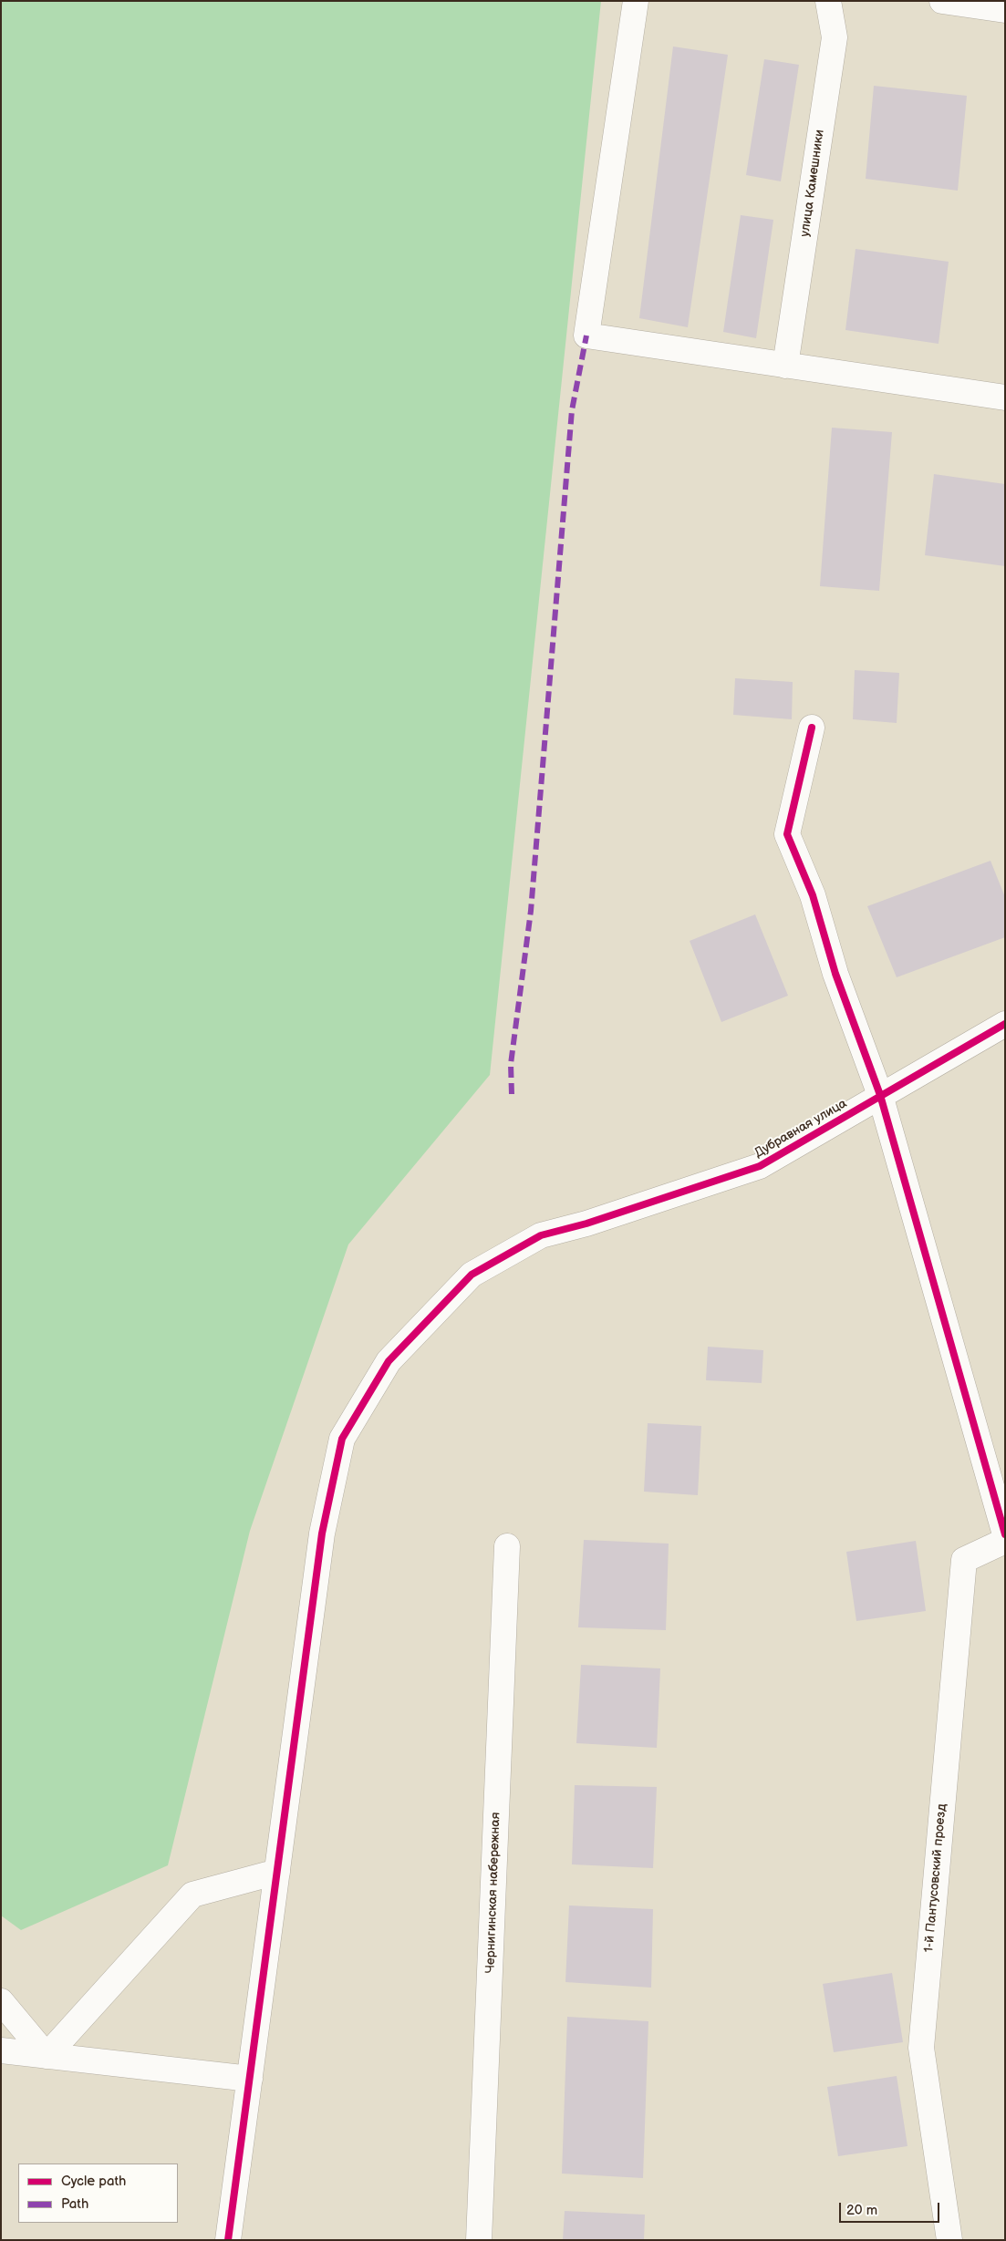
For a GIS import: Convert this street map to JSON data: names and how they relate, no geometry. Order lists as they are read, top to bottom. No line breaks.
{"streets":{"street":["улица Камешники","Дубравная улица","1-й Пантусовский проезд","Чернигинская набережная"]},"legend":["Cycle path","Path"],"scale_bar":"20 m"}
